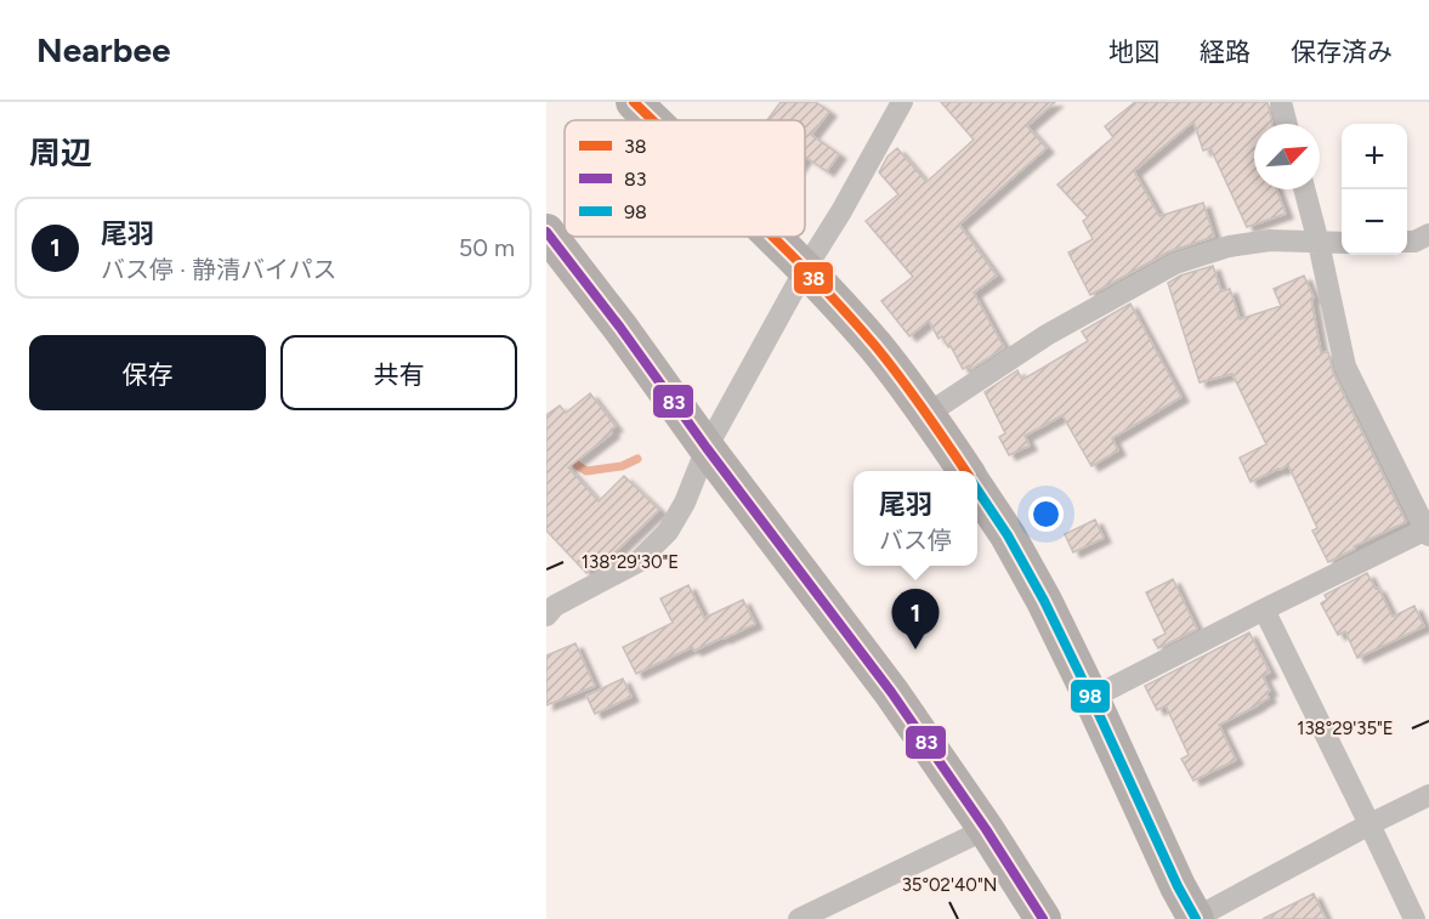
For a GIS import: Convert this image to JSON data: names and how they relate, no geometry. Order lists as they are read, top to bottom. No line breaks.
{"lines":["transit line 38","transit line 83","transit line 98"],"legend":["38","83","98"],"north":"top right","page":{"header":"Nearbee","nav":["地図","経路","保存済み"],"heading":"周辺","map_buttons":["+","−"],"list":[{"mark":"1","name":"尾羽","note":"バス停 · 静清バイパス","value":"50 m"}],"buttons":["保存","共有"],"popup":["尾羽","バス停"],"pins":"1"},"coordinates":["138°29'30\"E","138°29'35\"E","35°02'40\"N"]}
